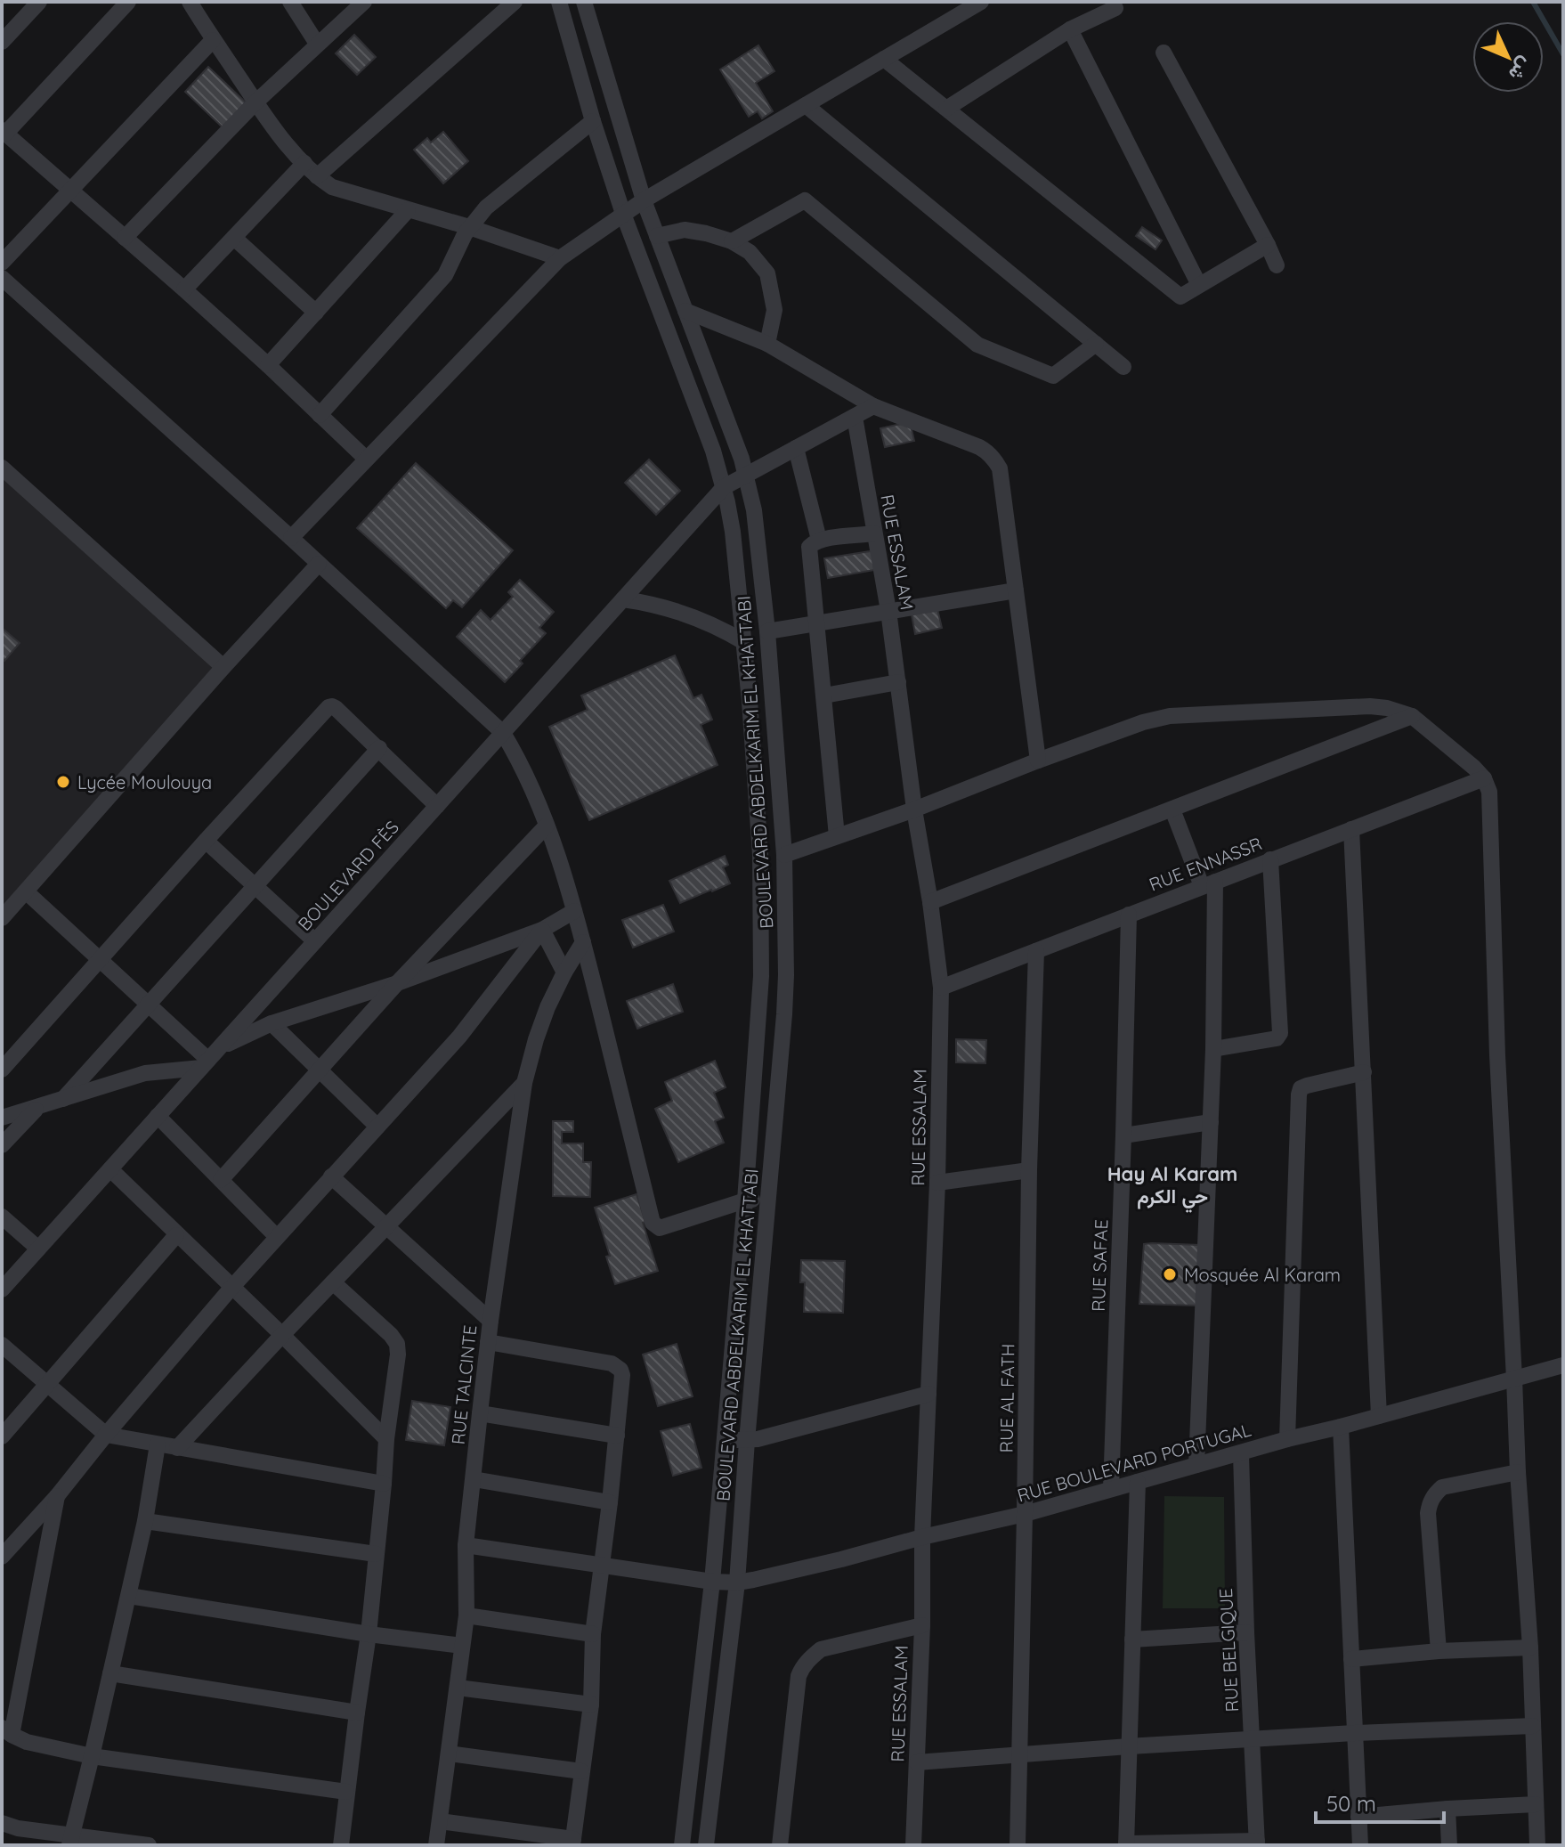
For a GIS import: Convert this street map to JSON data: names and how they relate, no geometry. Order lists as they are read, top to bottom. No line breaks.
{"streets":{"street":["RUE ESSALAM","BOULEVARD ABDELKARIM EL KHATTABI","RUE ENNASSR","BOULEVARD FÈS","RUE SAFAE","RUE TALCINTE","RUE AL FATH","RUE BOULEVARD PORTUGAL","RUE BELGIQUE"]},"crossings":[["RUE ESSALAM","RUE ENNASSR"],["RUE ESSALAM","BOULEVARD FÈS"],["RUE ESSALAM","RUE BOULEVARD PORTUGAL"],["BOULEVARD ABDELKARIM EL KHATTABI","BOULEVARD FÈS"],["BOULEVARD ABDELKARIM EL KHATTABI","RUE BOULEVARD PORTUGAL"],["RUE ENNASSR","RUE SAFAE"],["RUE ENNASSR","RUE AL FATH"],["RUE SAFAE","RUE BOULEVARD PORTUGAL"],["RUE TALCINTE","RUE BOULEVARD PORTUGAL"],["RUE AL FATH","RUE BOULEVARD PORTUGAL"],["RUE BOULEVARD PORTUGAL","RUE BELGIQUE"]],"districts":["Hay Al Karam حي الكرم"],"places":["Lycée Moulouya","Mosquée Al Karam"],"scale_bar":"50 m","north":"bottom right"}
